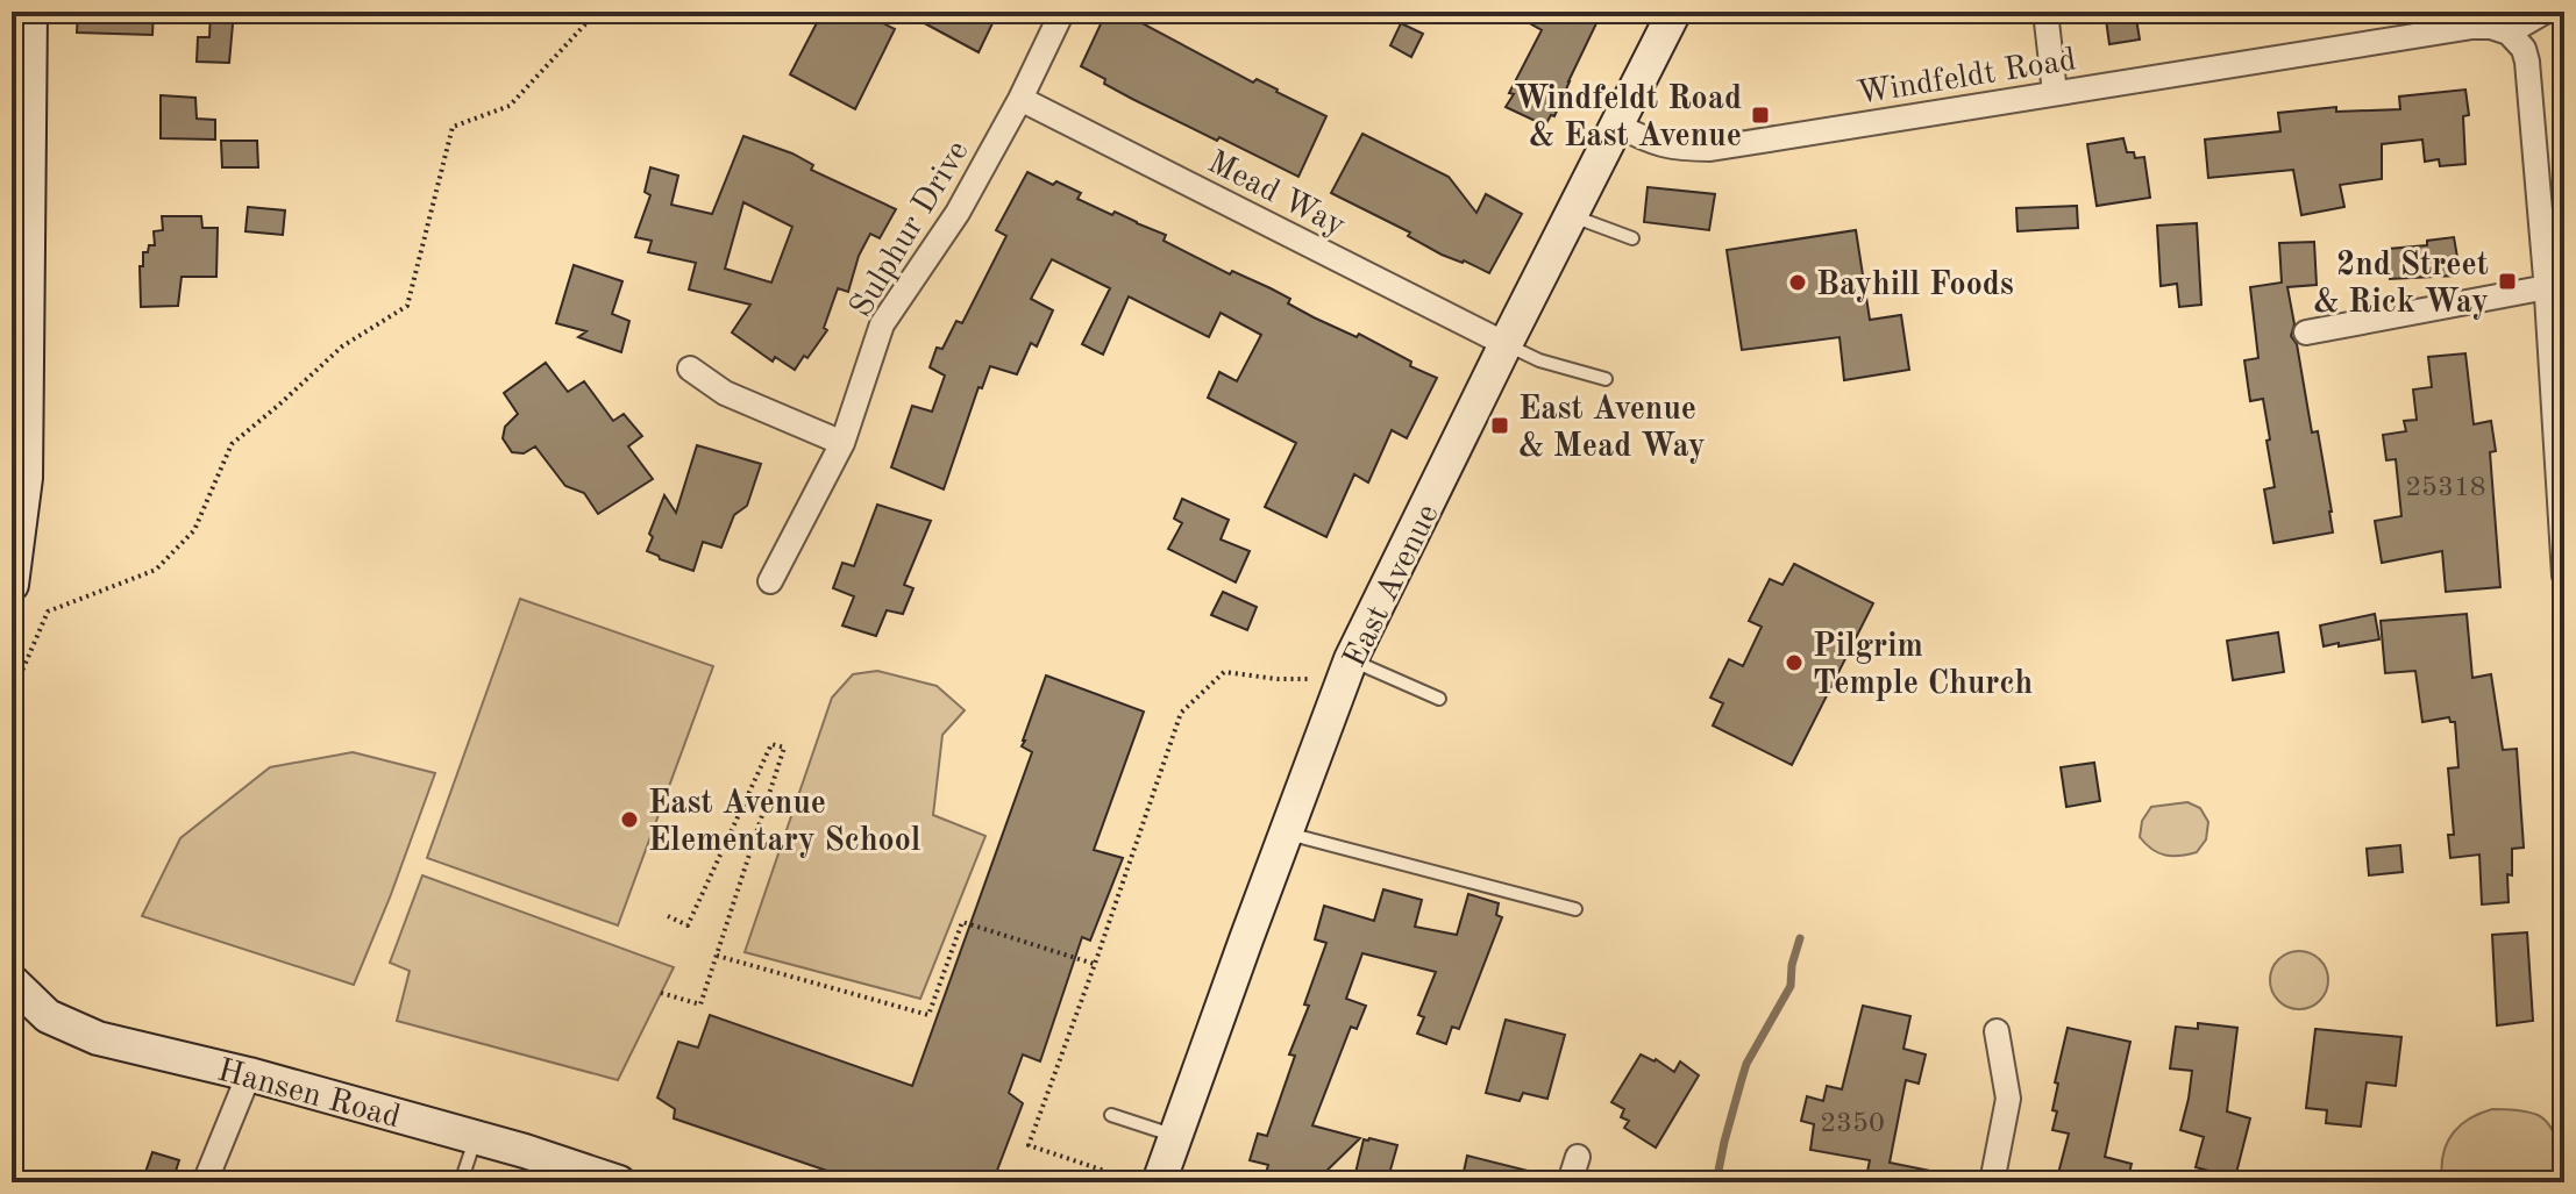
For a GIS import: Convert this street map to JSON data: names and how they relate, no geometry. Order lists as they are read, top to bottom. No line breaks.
{"streets":{"street":["Windfeldt Road","Mead Way","Sulphur Drive","East Avenue","Hansen Road"]},"crossings":[["Windfeldt Road","East Avenue"],["Mead Way","Sulphur Drive"],["Mead Way","East Avenue"]],"places":{"transit":["Windfeldt Road & East Avenue","2nd Street & Rick Way","East Avenue & Mead Way"],"other":["Bayhill Foods","Pilgrim Temple Church","East Avenue Elementary School"]},"house_numbers":["25318","2350"]}
